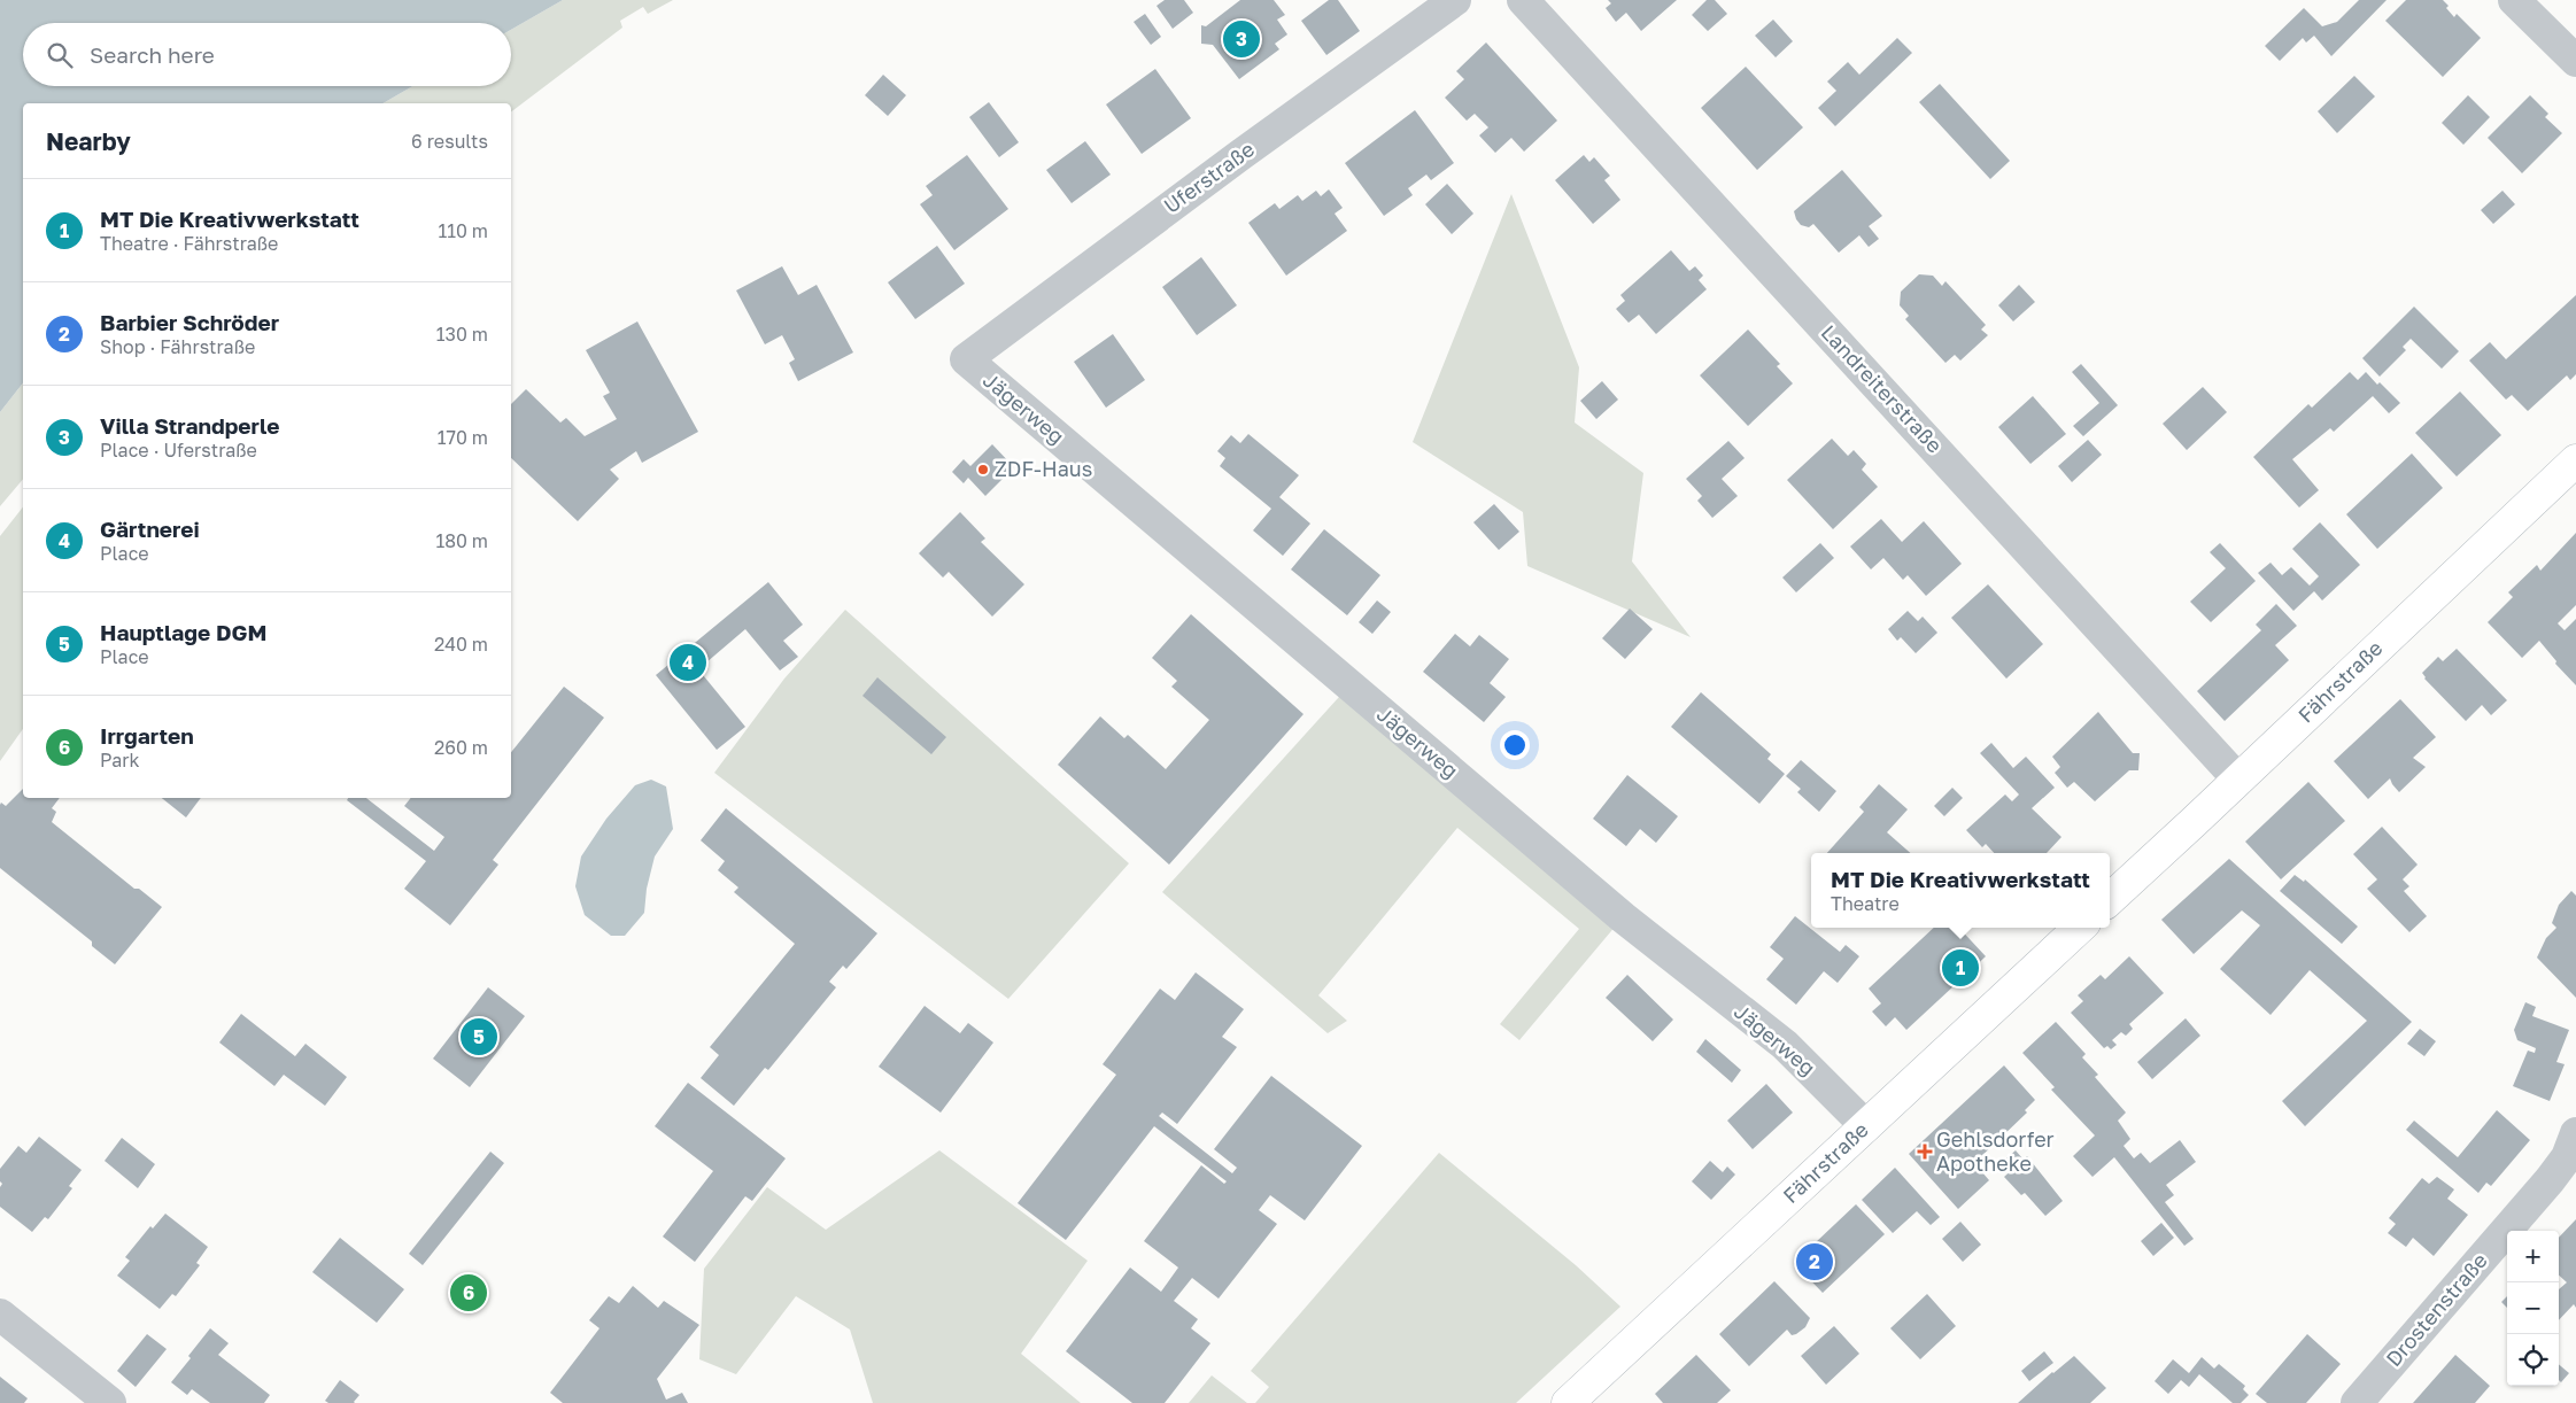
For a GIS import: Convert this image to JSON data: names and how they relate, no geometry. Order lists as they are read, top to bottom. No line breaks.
{"streets":{"street":["Uferstraße","Landreiterstraße","Jägerweg","Fährstraße","Drostenstraße"]},"crossings":[["Uferstraße","Jägerweg"],["Landreiterstraße","Fährstraße"],["Jägerweg","Fährstraße"]],"places":{"other":["ZDF-Haus"],"health":["Gehlsdorfer Apotheke"]},"page":{"pins":["3","4","1","5","2","6"],"search":"Search here","heading":["Nearby","6 results"],"list":[{"mark":"1","name":"MT Die Kreativwerkstatt","note":"Theatre · Fährstraße","value":"110 m"},{"mark":"2","name":"Barbier Schröder","note":"Shop · Fährstraße","value":"130 m"},{"mark":"3","name":"Villa Strandperle","note":"Place · Uferstraße","value":"170 m"},{"mark":"4","name":"Gärtnerei","note":"Place","value":"180 m"},{"mark":"5","name":"Hauptlage DGM","note":"Place","value":"240 m"},{"mark":"6","name":"Irrgarten","note":"Park","value":"260 m"}],"popup":["MT Die Kreativwerkstatt","Theatre"],"map_buttons":["+","−"]}}
